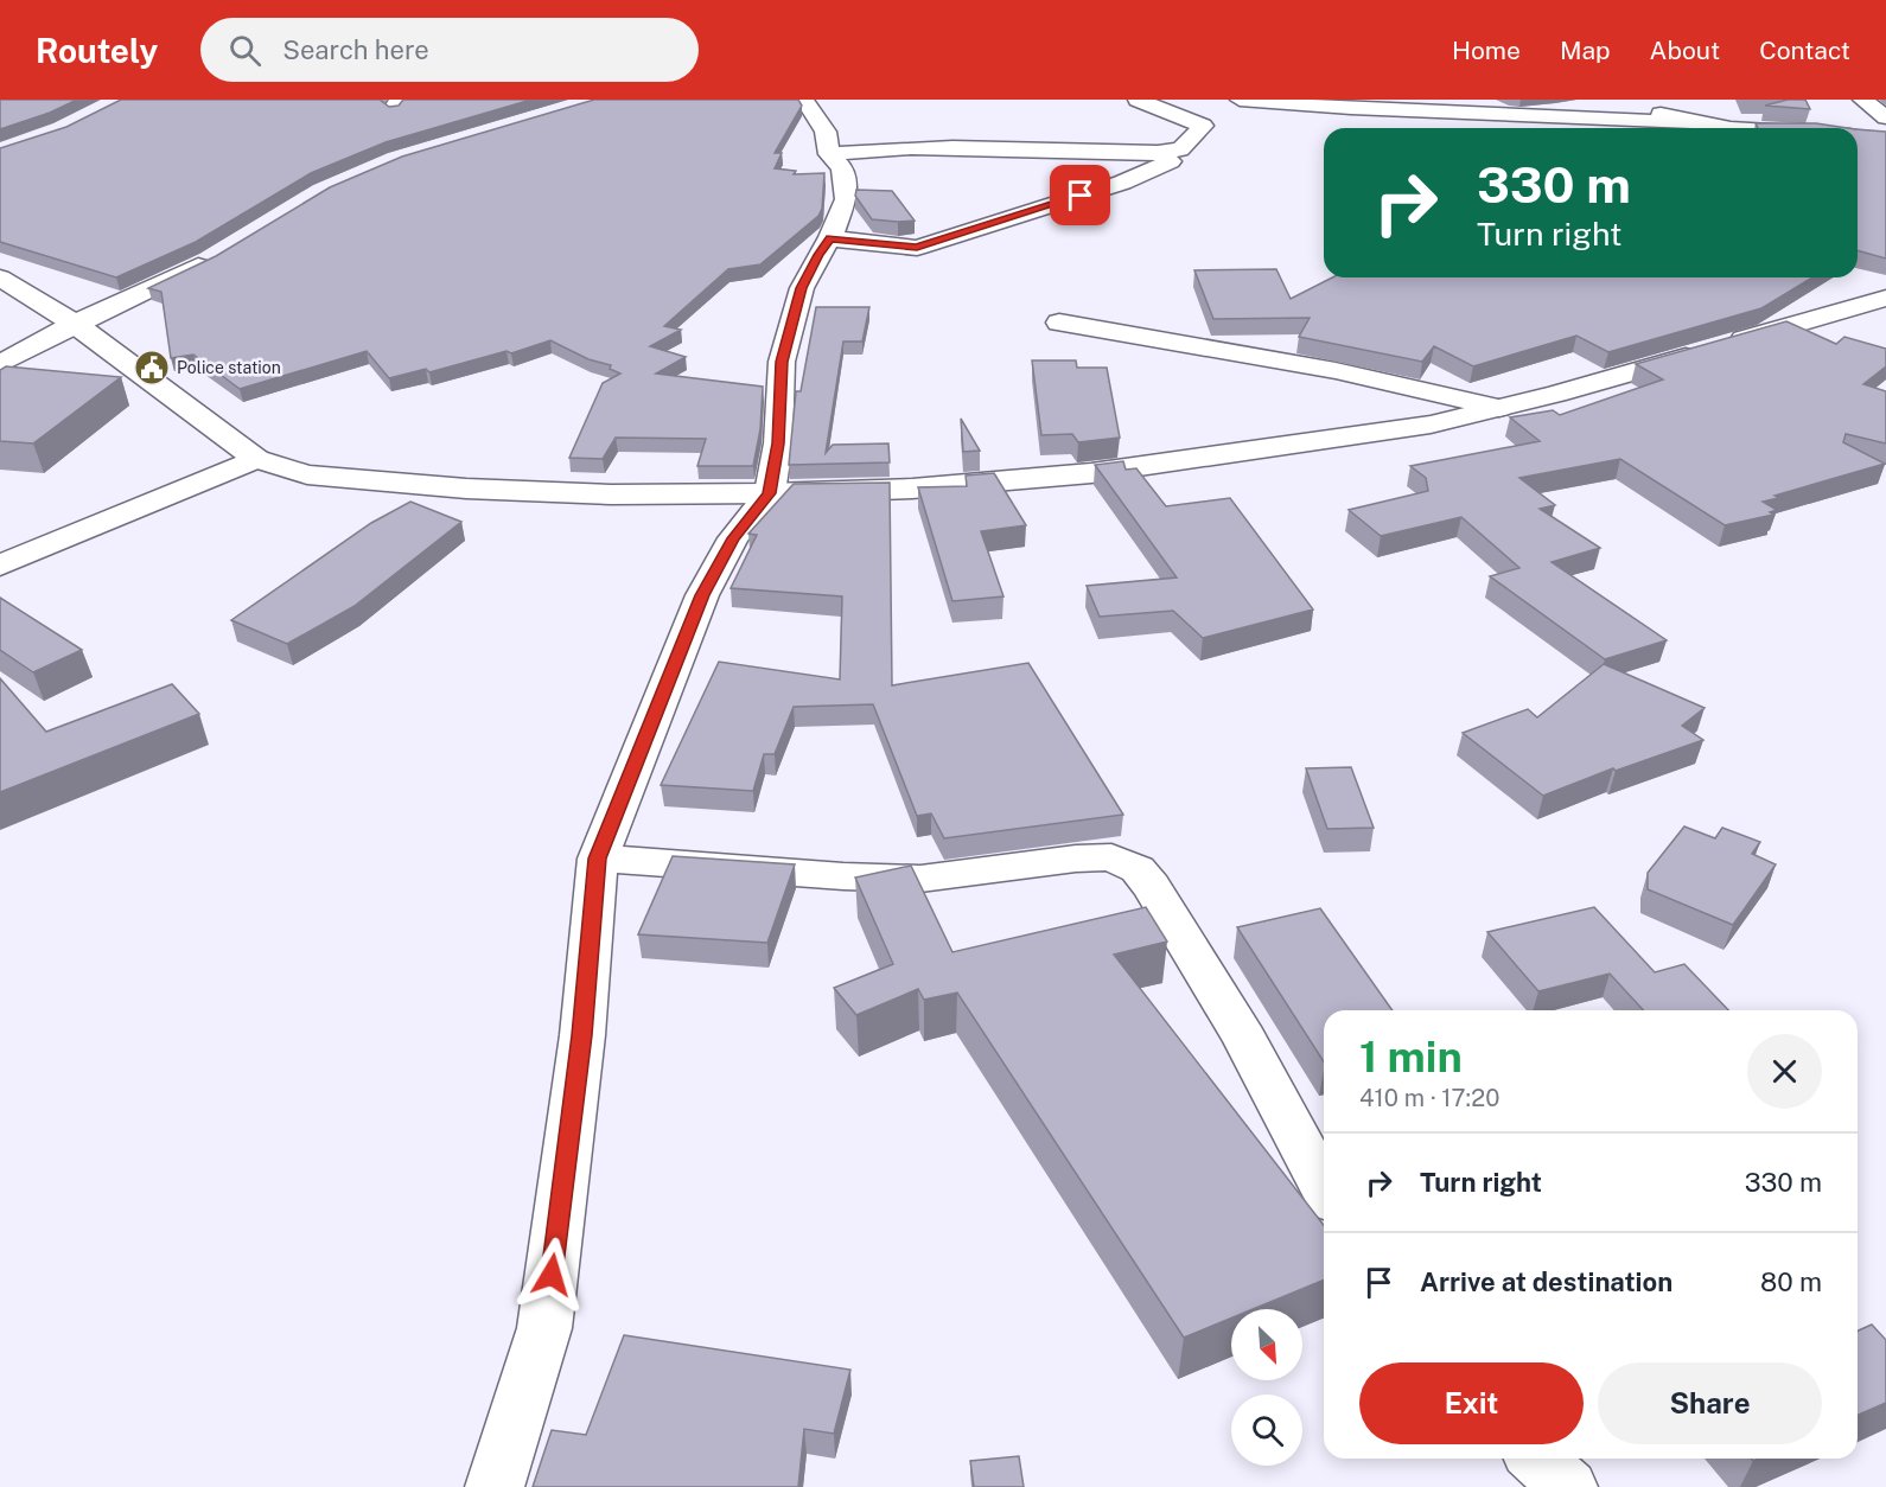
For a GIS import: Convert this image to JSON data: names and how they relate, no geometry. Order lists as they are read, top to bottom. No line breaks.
{"places":{"public building":["Police station"]},"north":"bottom right","page":{"header":"Routely","search":"Search here","nav":["Home","Map","About","Contact"],"turn":["330 m","Turn right"],"heading":["1 min","410 m · 17:20"],"list":[{"name":"Turn right","value":"330 m"},{"name":"Arrive at destination","value":"80 m"}],"buttons":["Exit","Share"]}}
